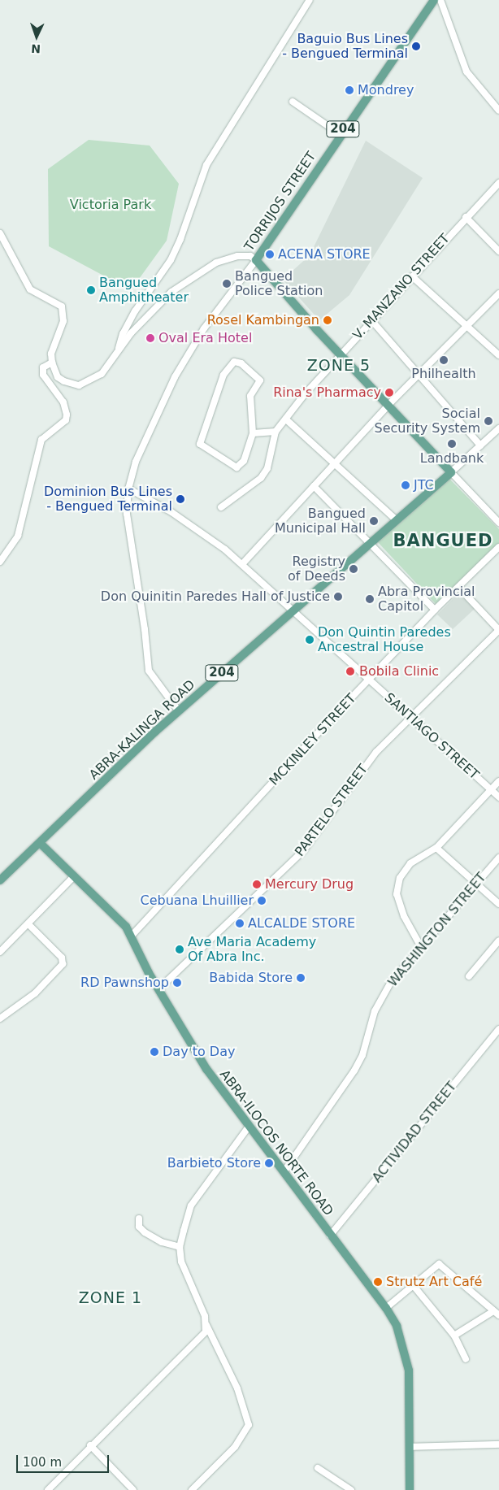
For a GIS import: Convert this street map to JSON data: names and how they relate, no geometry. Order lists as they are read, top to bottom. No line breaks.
{"streets":{"main road":["204","TORRIJOS STREET","ABRA-KALINGA ROAD","ABRA-ILOCOS NORTE ROAD"],"street":["V. MANZANO STREET","SANTIAGO STREET","MCKINLEY STREET","PARTELO STREET","WASHINGTON STREET","ACTIVIDAD STREET"]},"crossings":[["TORRIJOS STREET","ABRA-KALINGA ROAD"],["TORRIJOS STREET","SANTIAGO STREET"],["ABRA-KALINGA ROAD","SANTIAGO STREET"],["ABRA-KALINGA ROAD","ABRA-ILOCOS NORTE ROAD"],["SANTIAGO STREET","MCKINLEY STREET"],["SANTIAGO STREET","PARTELO STREET"],["MCKINLEY STREET","ABRA-ILOCOS NORTE ROAD"],["PARTELO STREET","ABRA-ILOCOS NORTE ROAD"],["WASHINGTON STREET","ABRA-ILOCOS NORTE ROAD"],["ACTIVIDAD STREET","ABRA-ILOCOS NORTE ROAD"]],"districts":["ZONE 5","BANGUED","ZONE 1"],"parks":["Victoria Park"],"places":["Baguio Bus Lines - Bengued Terminal","Mondrey","ACENA STORE","Bangued Police Station","Bangued Amphitheater","Rosel Kambingan","Oval Era Hotel","Philhealth","Rina's Pharmacy","Social Security System","Landbank","JTC","Dominion Bus Lines - Bengued Terminal","Bangued Municipal Hall","Registry of Deeds","Don Quinitin Paredes Hall of Justice","Abra Provincial Capitol","Don Quintin Paredes Ancestral House","Bobila Clinic","Mercury Drug","Cebuana Lhuillier","ALCALDE STORE","Ave Maria Academy Of Abra Inc.","Babida Store","RD Pawnshop","Day to Day","Barbieto Store","Strutz Art Café"],"scale_bar":"100 m","north":"bottom"}
